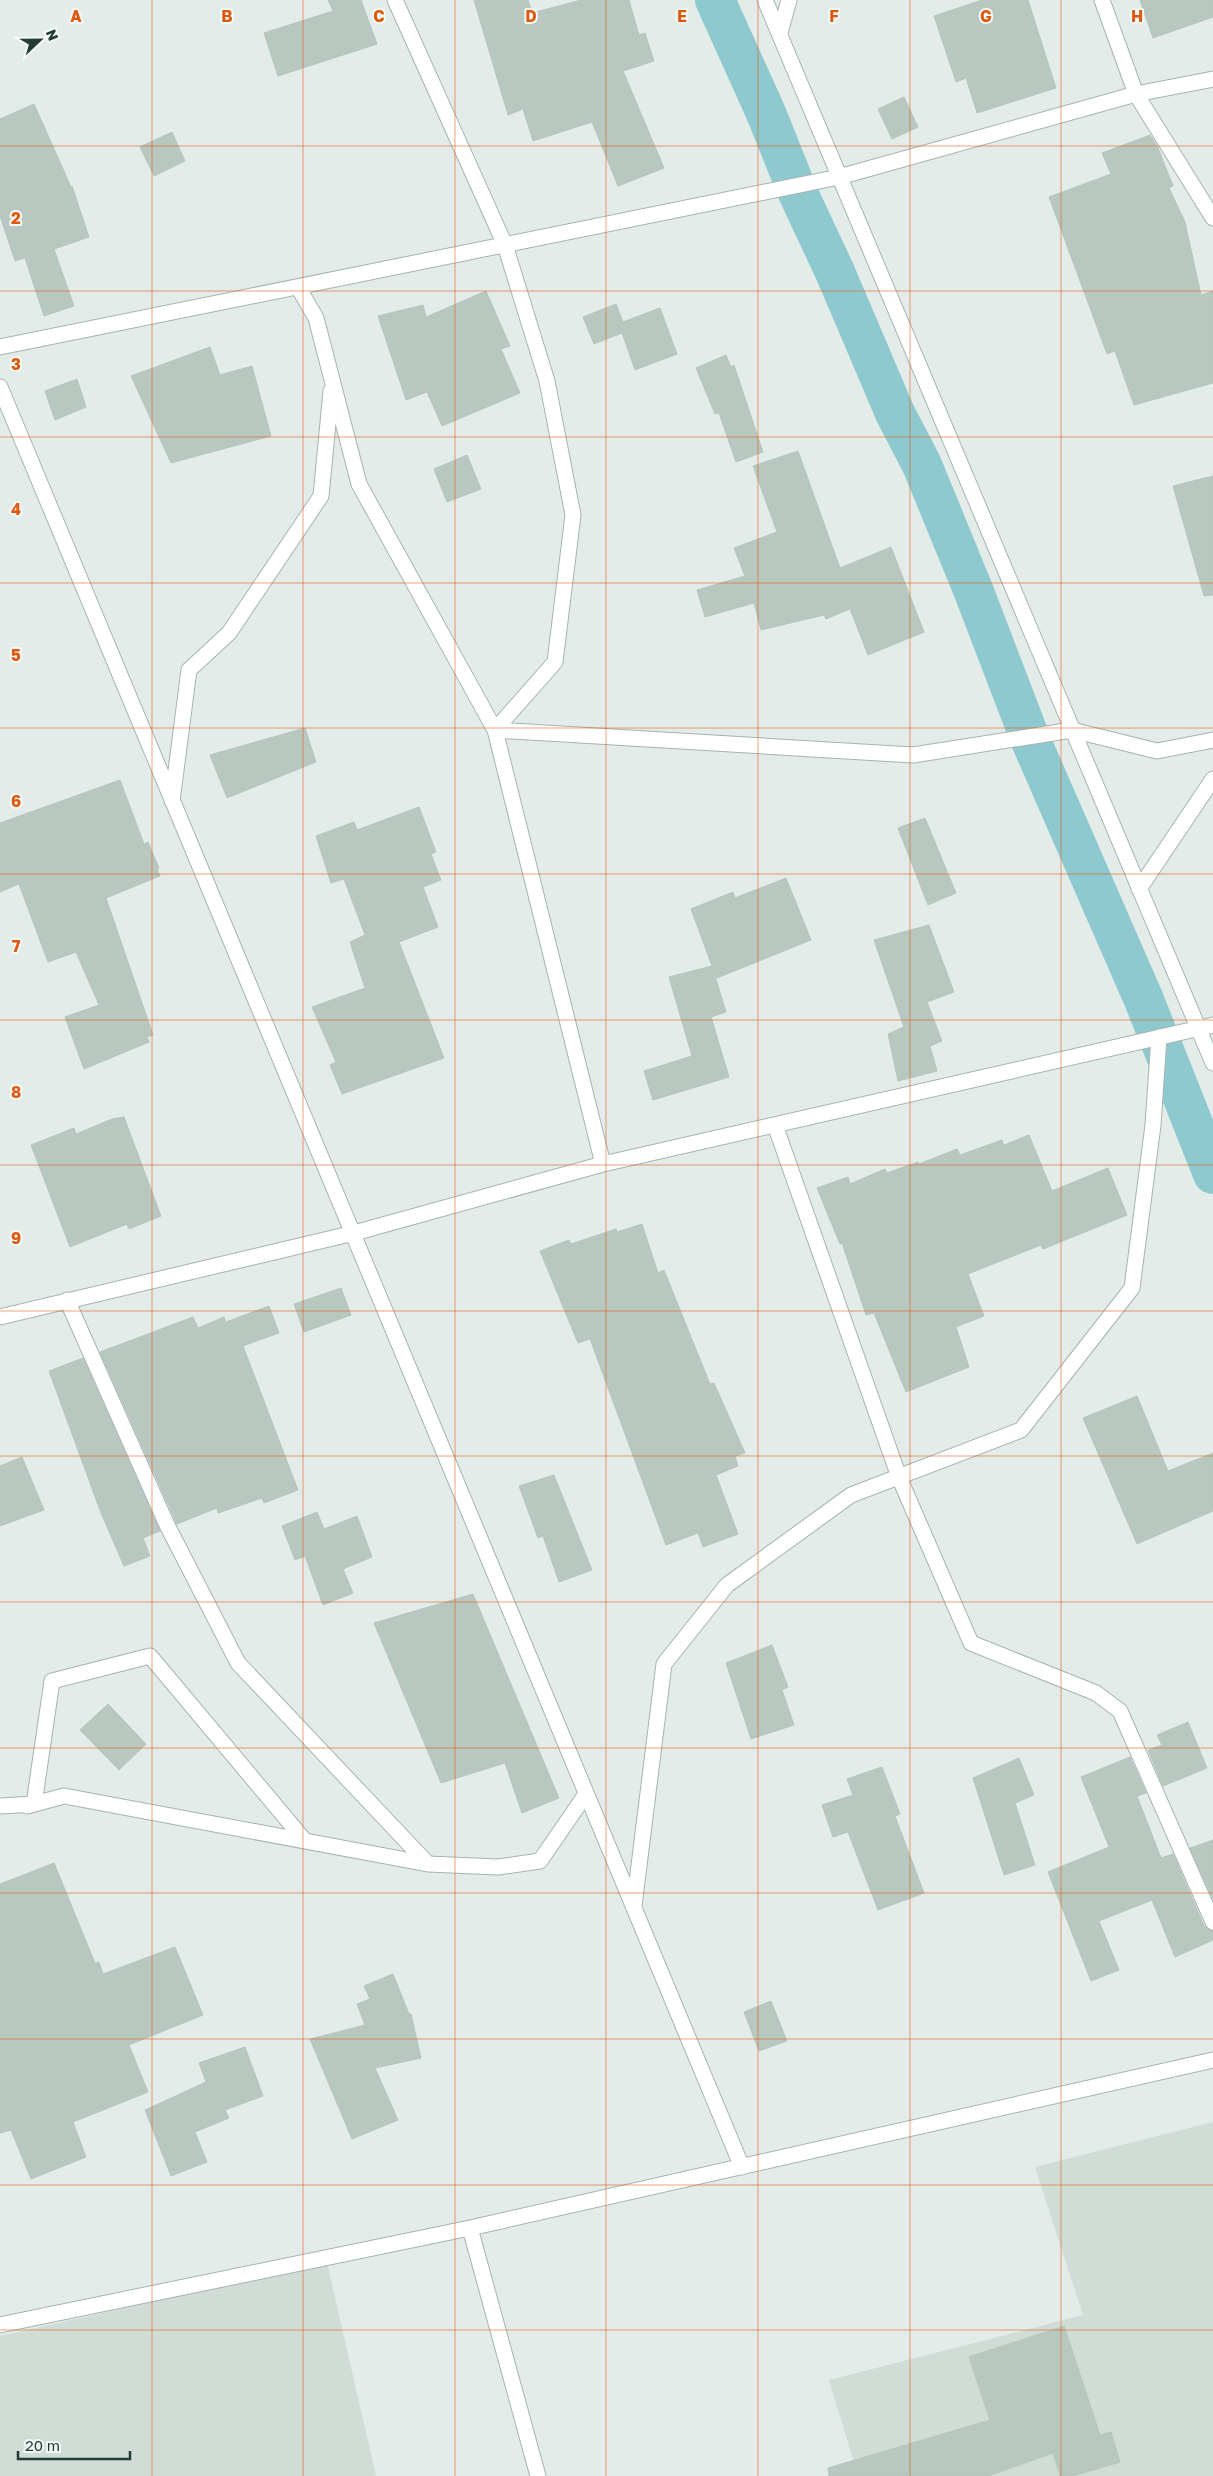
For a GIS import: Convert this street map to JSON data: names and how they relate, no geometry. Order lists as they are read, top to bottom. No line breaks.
{"scale_bar":"20 m","north":"right","grid":{"columns":["A","B","C","D","E","F","G","H"],"rows":["2","3","4","5","6","7","8","9"]}}
